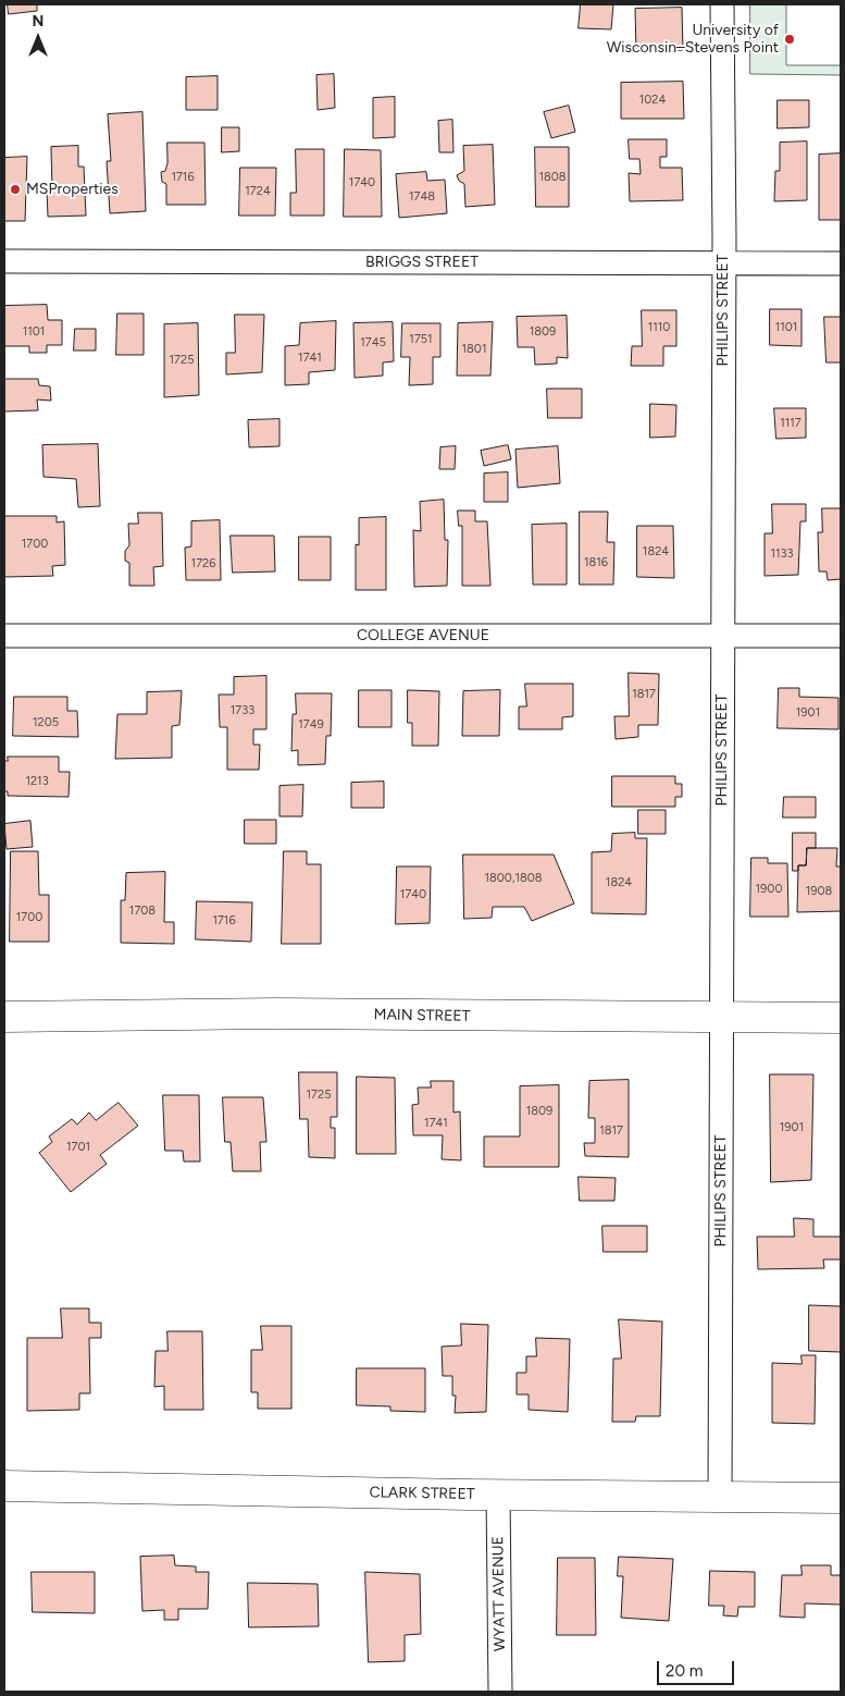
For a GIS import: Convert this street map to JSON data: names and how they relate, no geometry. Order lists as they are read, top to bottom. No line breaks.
{"streets":{"main road":["MAIN STREET","CLARK STREET"],"street":["BRIGGS STREET","PHILIPS STREET","COLLEGE AVENUE","WYATT AVENUE"]},"crossings":[["BRIGGS STREET","PHILIPS STREET"],["PHILIPS STREET","COLLEGE AVENUE"],["PHILIPS STREET","MAIN STREET"],["PHILIPS STREET","CLARK STREET"],["CLARK STREET","WYATT AVENUE"]],"places":["University of Wisconsin–Stevens Point","MSProperties"],"house_numbers":["1024","1716","1808","1740","1724","1748","1110","1101","1101","1809","1751","1745","1801","1741","1725","1117","1700","1824","1133","1816","1726","1817","1733","1901","1205","1749","1213","1800,1808","1824","1900","1908","1740","1708","1700","1716","1725","1809","1741","1901","1817","1701"],"scale_bar":"20 m","north":"top"}
